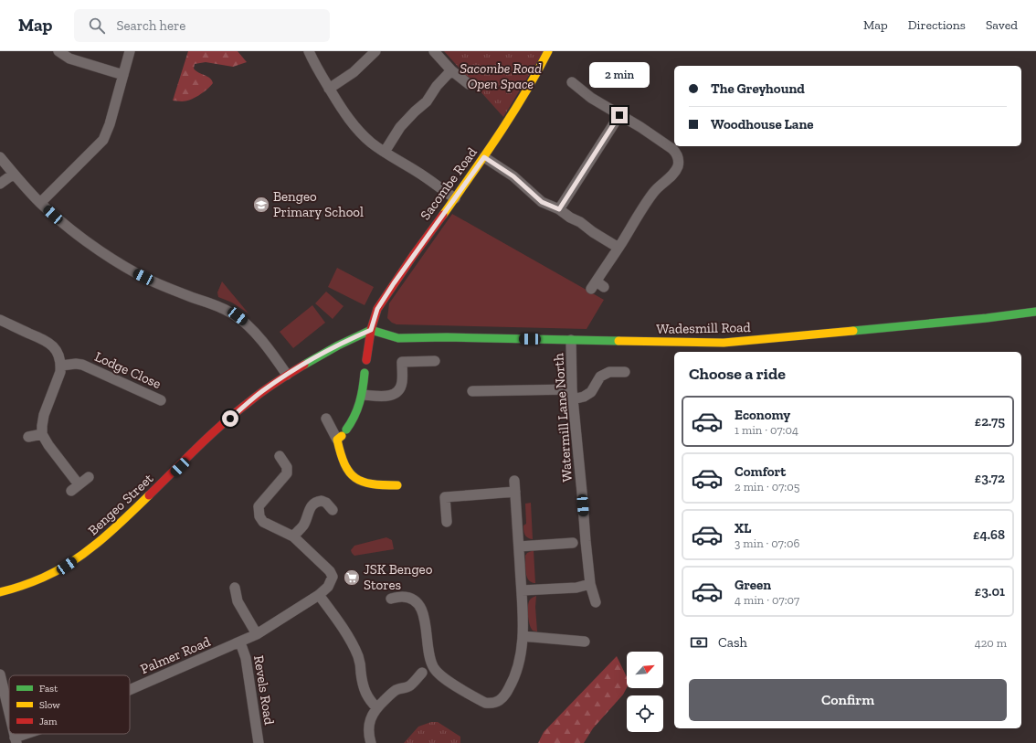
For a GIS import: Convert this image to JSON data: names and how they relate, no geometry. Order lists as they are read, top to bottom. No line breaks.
{"streets":{"main road":["Sacombe Road","Wadesmill Road","Bengeo Street"],"street":["Lodge Close","Watermill Lane North","Palmer Road","Revels Road"]},"crossings":[["Sacombe Road","Wadesmill Road"],["Sacombe Road","Bengeo Street"],["Wadesmill Road","Watermill Lane North"],["Wadesmill Road","Bengeo Street"],["Palmer Road","Revels Road"]],"parks":["Sacombe Road Open Space"],"places":{"school or university":["Bengeo Primary School"],"supermarket":["JSK Bengeo Stores"]},"legend":["Fast","Slow","Jam"],"north":"top right","page":{"header":"Map","search":"Search here","nav":["Map","Directions","Saved"],"bubble":"2 min","banner":["The Greyhound","Woodhouse Lane"],"heading":"Choose a ride","list":[{"name":"Economy","note":"1 min · 07:04","value":"£2.75"},{"name":"Comfort","note":"2 min · 07:05","value":"£3.72"},{"name":"XL","note":"3 min · 07:06","value":"£4.68"},{"name":"Green","note":"4 min · 07:07","value":"£3.01"}],"pay":["Cash","420 m"],"buttons":"Confirm"}}
